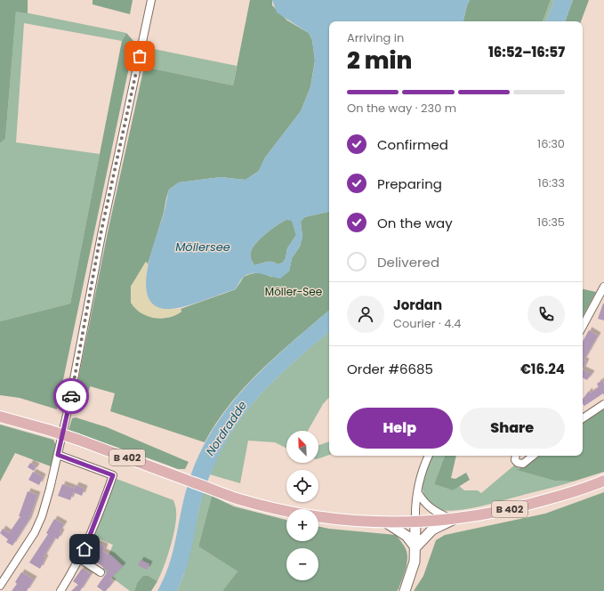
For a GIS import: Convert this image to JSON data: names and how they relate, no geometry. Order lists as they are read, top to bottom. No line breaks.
{"streets":{"main road":["B 402"]},"water":["Möllersee","Nordradde"],"parks":["Möller-See"],"north":"top left","page":{"heading":["2 min","Arriving in","16:52–16:57"],"panel":["Jordan","Courier · 4.4","Order #6685","€16.24"],"bar":"On the way · 230 m","list":[["Confirmed","16:30"],["Preparing","16:33"],["On the way","16:35"],"Delivered"],"buttons":["Help","Share"],"map_buttons":["+","−"]}}
